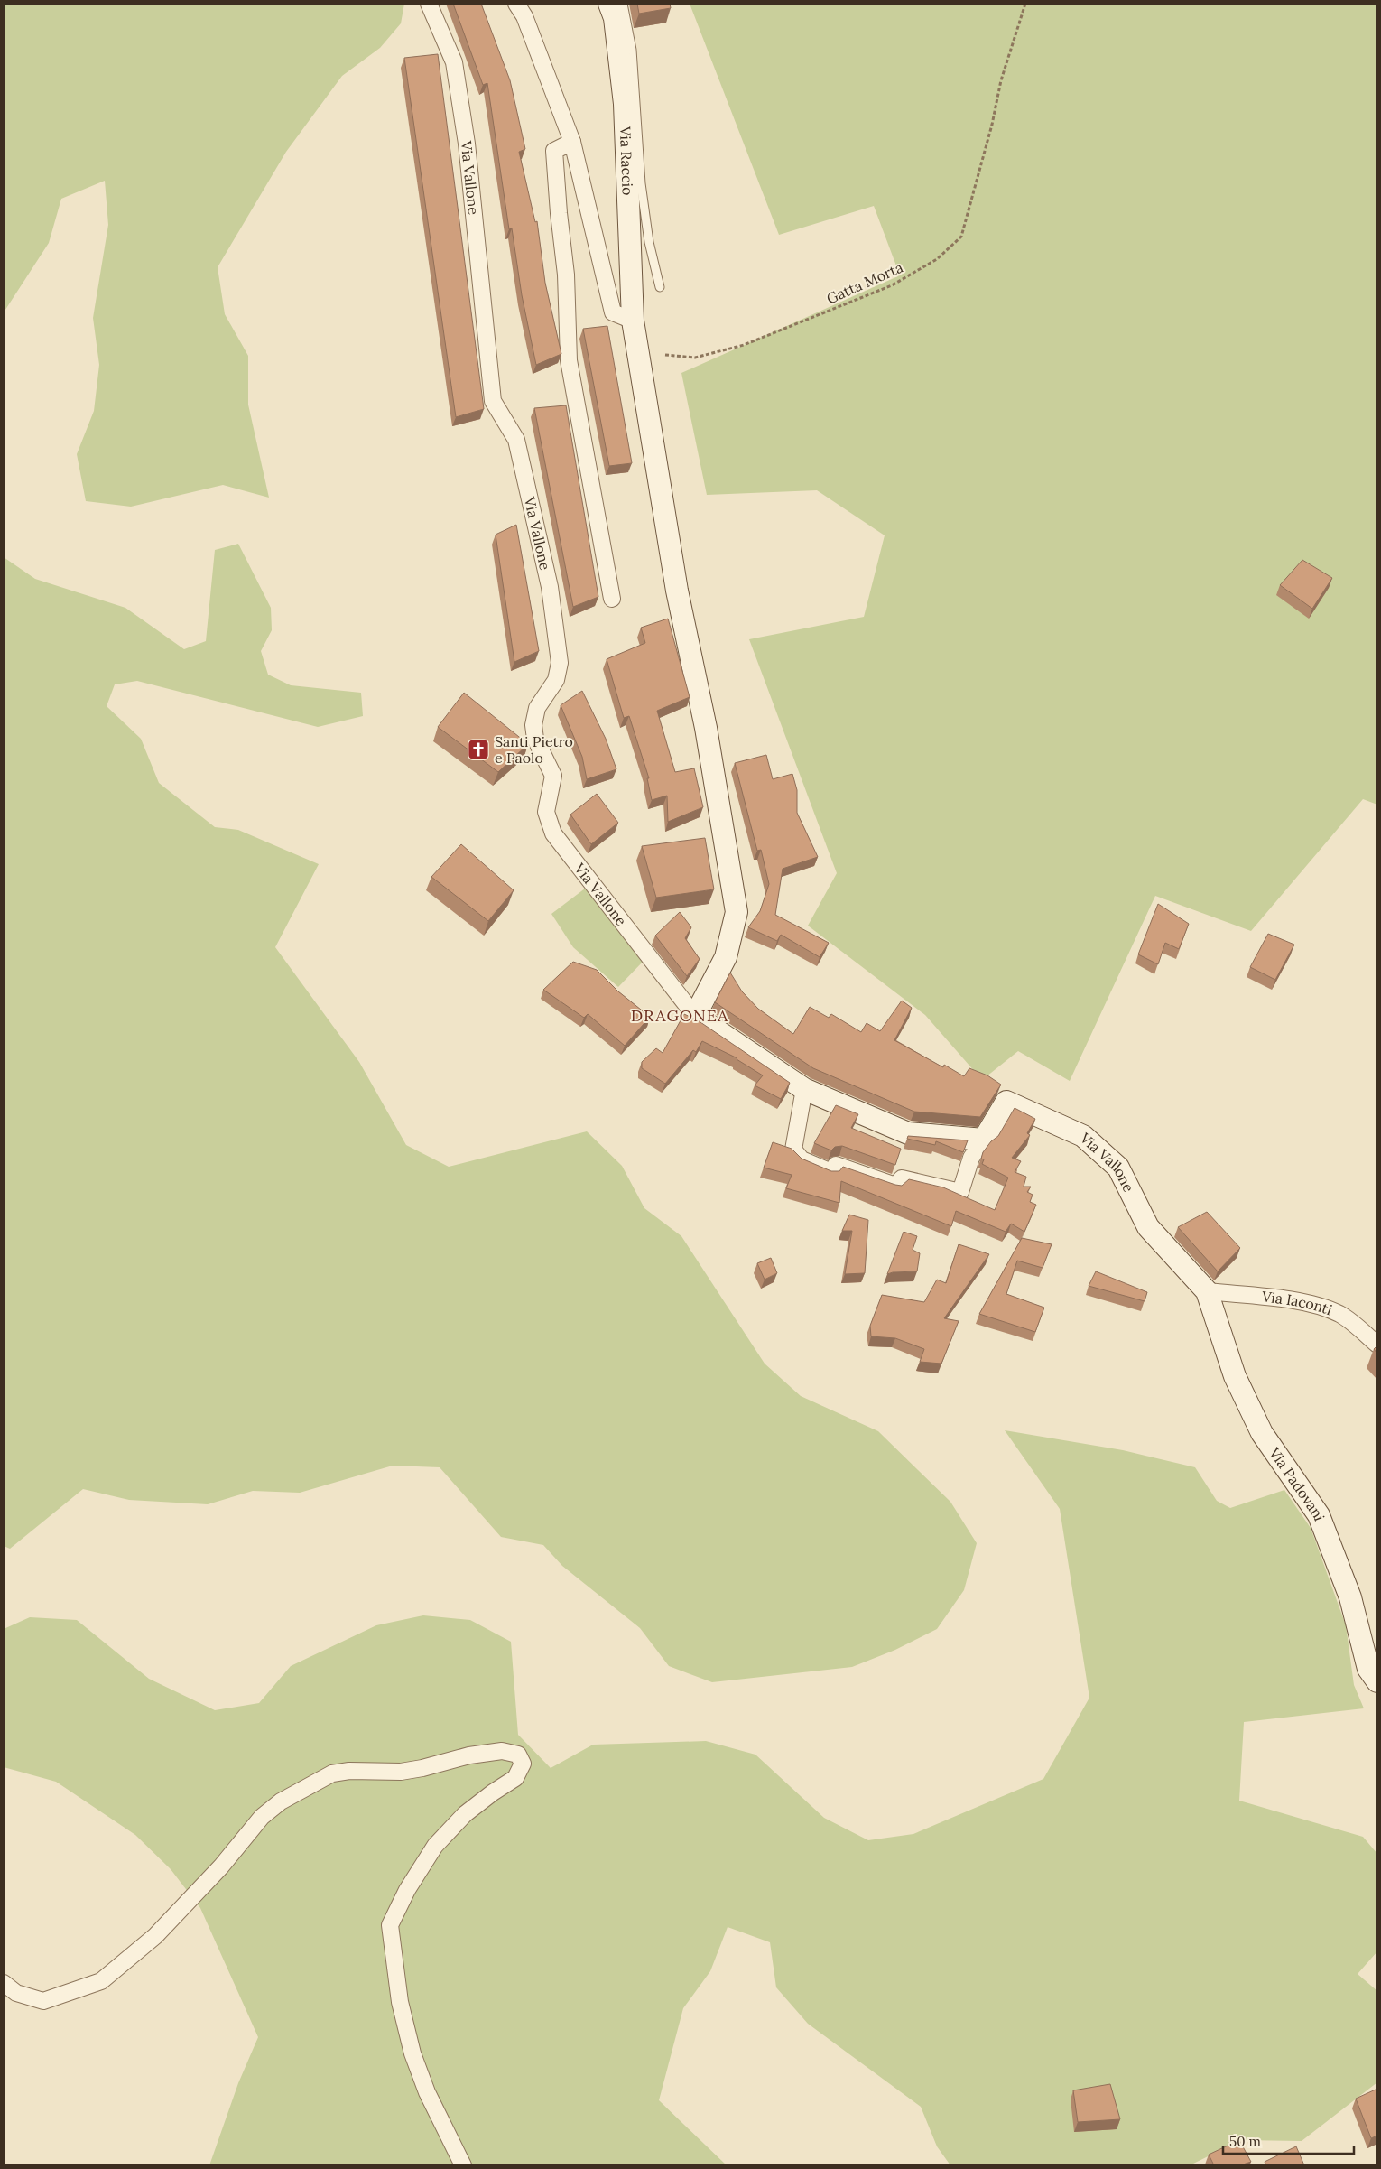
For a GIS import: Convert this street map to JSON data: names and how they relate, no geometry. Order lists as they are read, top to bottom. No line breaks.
{"streets":{"street":["Via Raccio","Via Vallone","Via Iaconti","Via Padovani"],"path":["Gatta Morta"]},"crossings":[["Via Vallone","Via Iaconti"],["Via Vallone","Via Padovani"],["Via Iaconti","Via Padovani"]],"districts":["DRAGONEA"],"places":{"church":["Santi Pietro e Paolo"]},"scale_bar":"50 m"}
